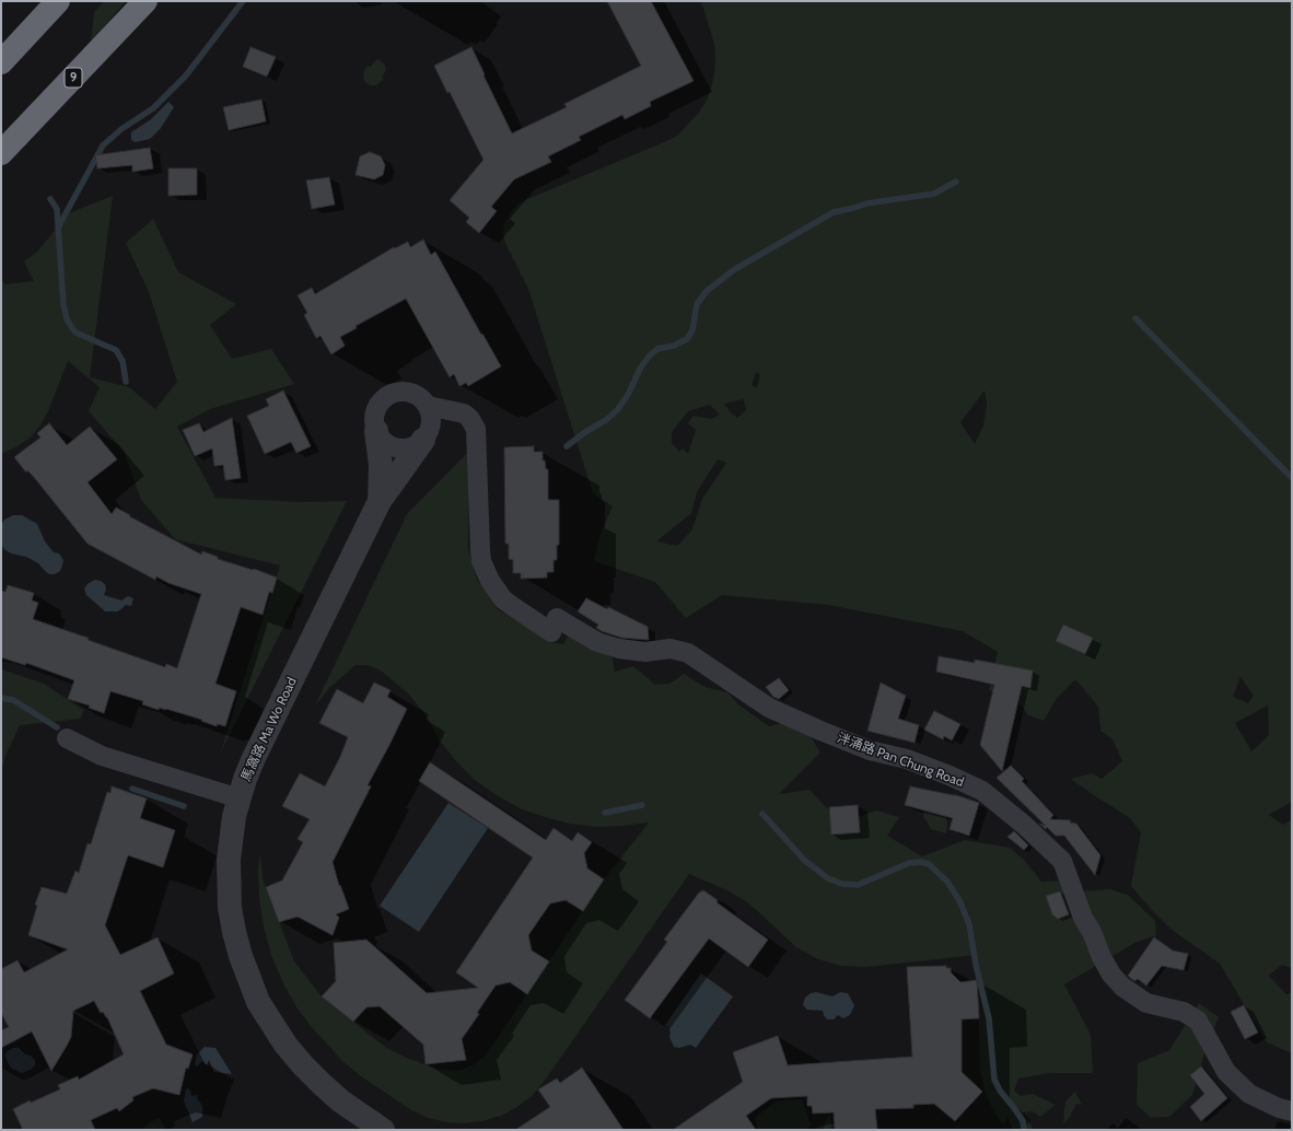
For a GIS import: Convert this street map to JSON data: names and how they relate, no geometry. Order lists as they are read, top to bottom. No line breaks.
{"streets":{"highway":["9"],"street":["馬窩路 Ma Wo Road","泮涌路 Pan Chung Road"]},"crossings":[["馬窩路 Ma Wo Road","泮涌路 Pan Chung Road"]]}
